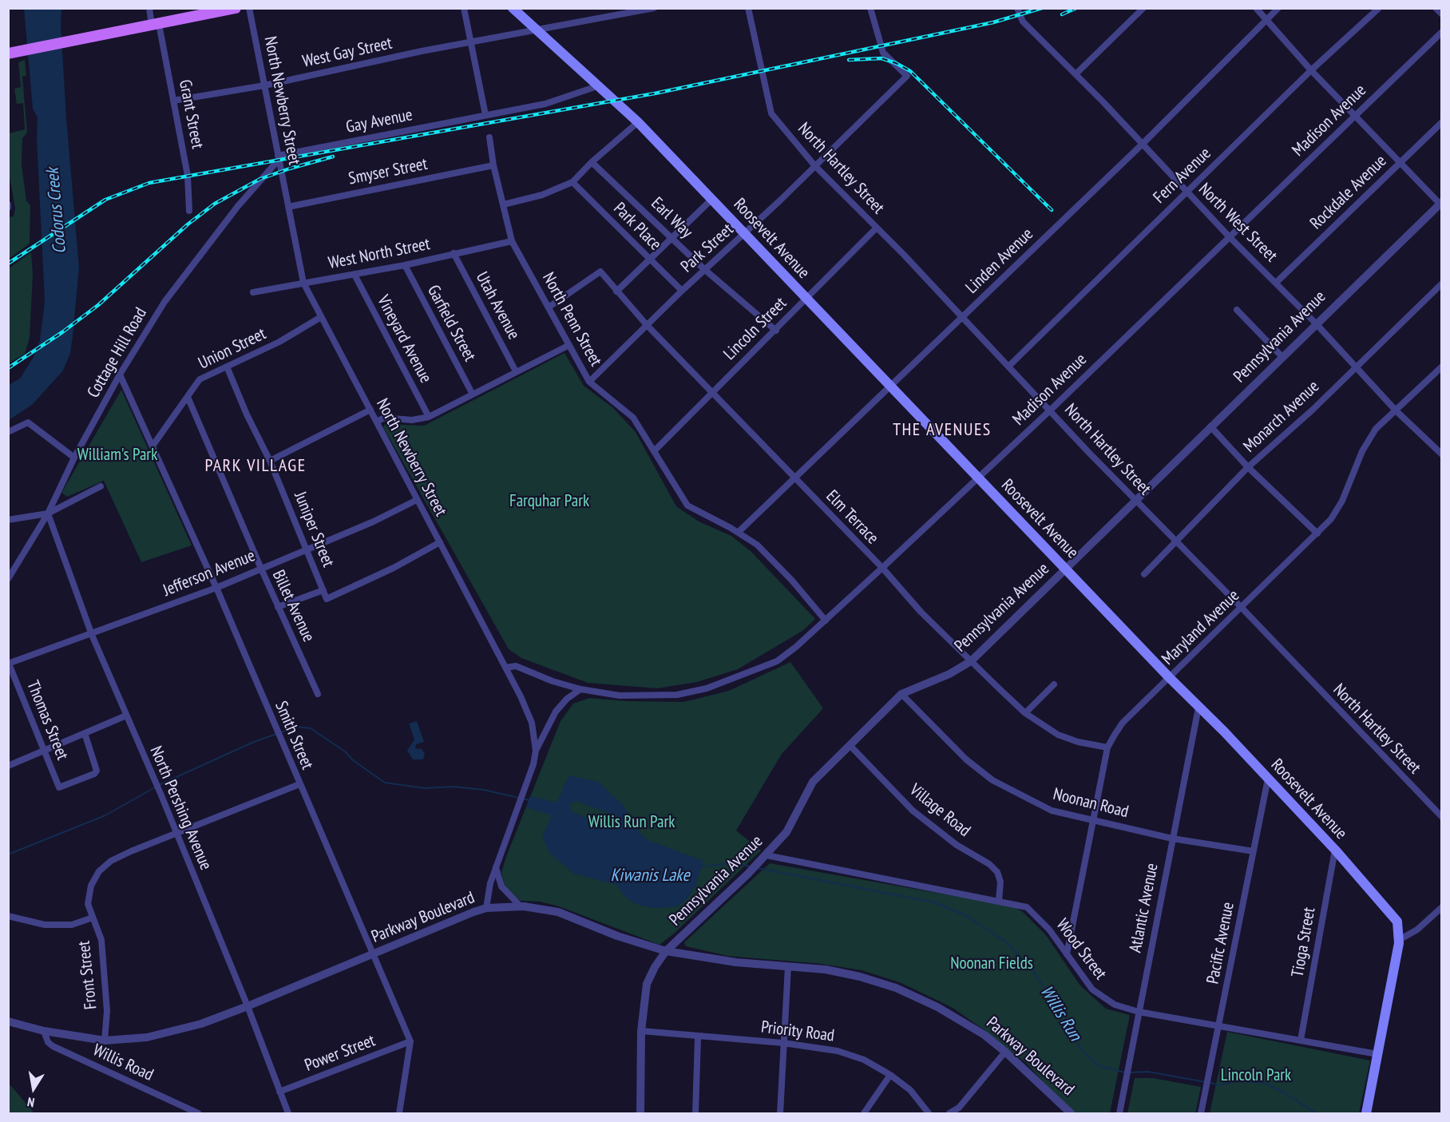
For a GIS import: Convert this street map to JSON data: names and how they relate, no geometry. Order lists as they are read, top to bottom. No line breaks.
{"streets":{"main road":["Roosevelt Avenue"],"street":["West Gay Street","North Newberry Street","Grant Street","Madison Avenue","Gay Avenue","North Hartley Street","Smyser Street","Fern Avenue","Rockdale Avenue","Earl Way","North West Street","Park Place","Park Street","West North Street","Linden Avenue","Utah Avenue","North Penn Street","Garfield Street","Lincoln Street","Pennsylvania Avenue","Vineyard Avenue","Union Street","Cottage Hill Road","Monarch Avenue","Elm Terrace","Juniper Street","Jefferson Avenue","Billet Avenue","Maryland Avenue","Thomas Street","Smith Street","Noonan Road","North Pershing Avenue","Village Road","Atlantic Avenue","Parkway Boulevard","Tioga Street","Pacific Avenue","Wood Street","Front Street","Priority Road","Power Street","Willis Road"]},"crossings":[["West Gay Street","North Newberry Street"],["West Gay Street","Grant Street"],["West Gay Street","Roosevelt Avenue"],["North Newberry Street","Madison Avenue"],["North Newberry Street","Gay Avenue"],["North Newberry Street","Smyser Street"],["North Newberry Street","West North Street"],["North Newberry Street","Union Street"],["North Newberry Street","Cottage Hill Road"],["North Newberry Street","Juniper Street"],["North Newberry Street","Jefferson Avenue"],["North Newberry Street","Parkway Boulevard"],["Madison Avenue","North Hartley Street"],["Madison Avenue","North West Street"],["Madison Avenue","Roosevelt Avenue"],["Madison Avenue","North Penn Street"],["Madison Avenue","Elm Terrace"],["Gay Avenue","Roosevelt Avenue"],["Gay Avenue","Cottage Hill Road"],["North Hartley Street","Fern Avenue"],["North Hartley Street","Park Street"],["North Hartley Street","Linden Avenue"],["North Hartley Street","Lincoln Street"],["North Hartley Street","Pennsylvania Avenue"],["North Hartley Street","Monarch Avenue"],["North Hartley Street","Maryland Avenue"],["Smyser Street","North Penn Street"],["Fern Avenue","North West Street"],["Rockdale Avenue","North West Street"],["Earl Way","Park Street"],["Earl Way","Lincoln Street"],["North West Street","Linden Avenue"],["North West Street","Pennsylvania Avenue"],["North West Street","Monarch Avenue"],["North West Street","Maryland Avenue"],["Park Place","Park Street"],["Roosevelt Avenue","Park Street"],["Roosevelt Avenue","Linden Avenue"],["Roosevelt Avenue","Lincoln Street"],["Roosevelt Avenue","Pennsylvania Avenue"],["Roosevelt Avenue","Maryland Avenue"],["Roosevelt Avenue","Atlantic Avenue"],["Roosevelt Avenue","Tioga Street"],["Roosevelt Avenue","Pacific Avenue"],["Roosevelt Avenue","Wood Street"],["Park Street","North Penn Street"],["Park Street","Elm Terrace"],["West North Street","Utah Avenue"],["West North Street","North Penn Street"],["West North Street","Garfield Street"],["West North Street","Vineyard Avenue"],["Linden Avenue","North Penn Street"],["Linden Avenue","Elm Terrace"],["North Penn Street","Lincoln Street"],["North Penn Street","Elm Terrace"],["Lincoln Street","Elm Terrace"],["Pennsylvania Avenue","Elm Terrace"],["Pennsylvania Avenue","Noonan Road"],["Pennsylvania Avenue","Village Road"],["Pennsylvania Avenue","Parkway Boulevard"],["Pennsylvania Avenue","Wood Street"],["Pennsylvania Avenue","Priority Road"],["Union Street","Juniper Street"],["Union Street","Billet Avenue"],["Union Street","Smith Street"],["Cottage Hill Road","Smith Street"],["Cottage Hill Road","North Pershing Avenue"],["Elm Terrace","Maryland Avenue"],["Juniper Street","Jefferson Avenue"],["Jefferson Avenue","Billet Avenue"],["Jefferson Avenue","Thomas Street"],["Jefferson Avenue","Smith Street"],["Jefferson Avenue","North Pershing Avenue"],["Maryland Avenue","Noonan Road"],["Maryland Avenue","Wood Street"],["Smith Street","Parkway Boulevard"],["Smith Street","Front Street"],["Smith Street","Power Street"],["Noonan Road","Atlantic Avenue"],["Noonan Road","Pacific Avenue"],["North Pershing Avenue","Parkway Boulevard"],["North Pershing Avenue","Front Street"],["North Pershing Avenue","Power Street"],["Village Road","Wood Street"],["Atlantic Avenue","Wood Street"],["Parkway Boulevard","Front Street"],["Parkway Boulevard","Willis Road"],["Tioga Street","Wood Street"],["Pacific Avenue","Wood Street"]],"districts":["THE AVENUES","PARK VILLAGE"],"water":["Codorus Creek","Kiwanis Lake","Willis Run"],"parks":["William's Park","Farquhar Park","Willis Run Park","Noonan Fields","Lincoln Park"],"north":"bottom"}
